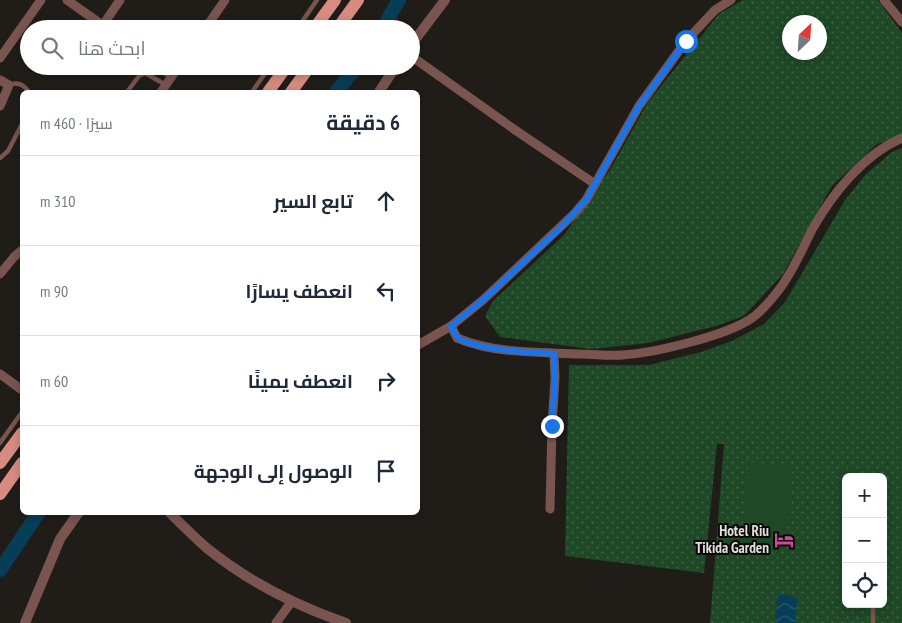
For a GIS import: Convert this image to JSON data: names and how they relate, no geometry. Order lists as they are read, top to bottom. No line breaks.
{"places":{"hotel":["Hotel Riu Tikida Garden"]},"north":"top right","page":{"search":"ابحث هنا","heading":["6 دقيقة","سيرًا · 460 m"],"list":[["تابع السير","310 m"],["انعطف يسارًا","90 m"],["انعطف يمينًا","60 m"],"الوصول إلى الوجهة"],"map_buttons":["+","−"]}}
